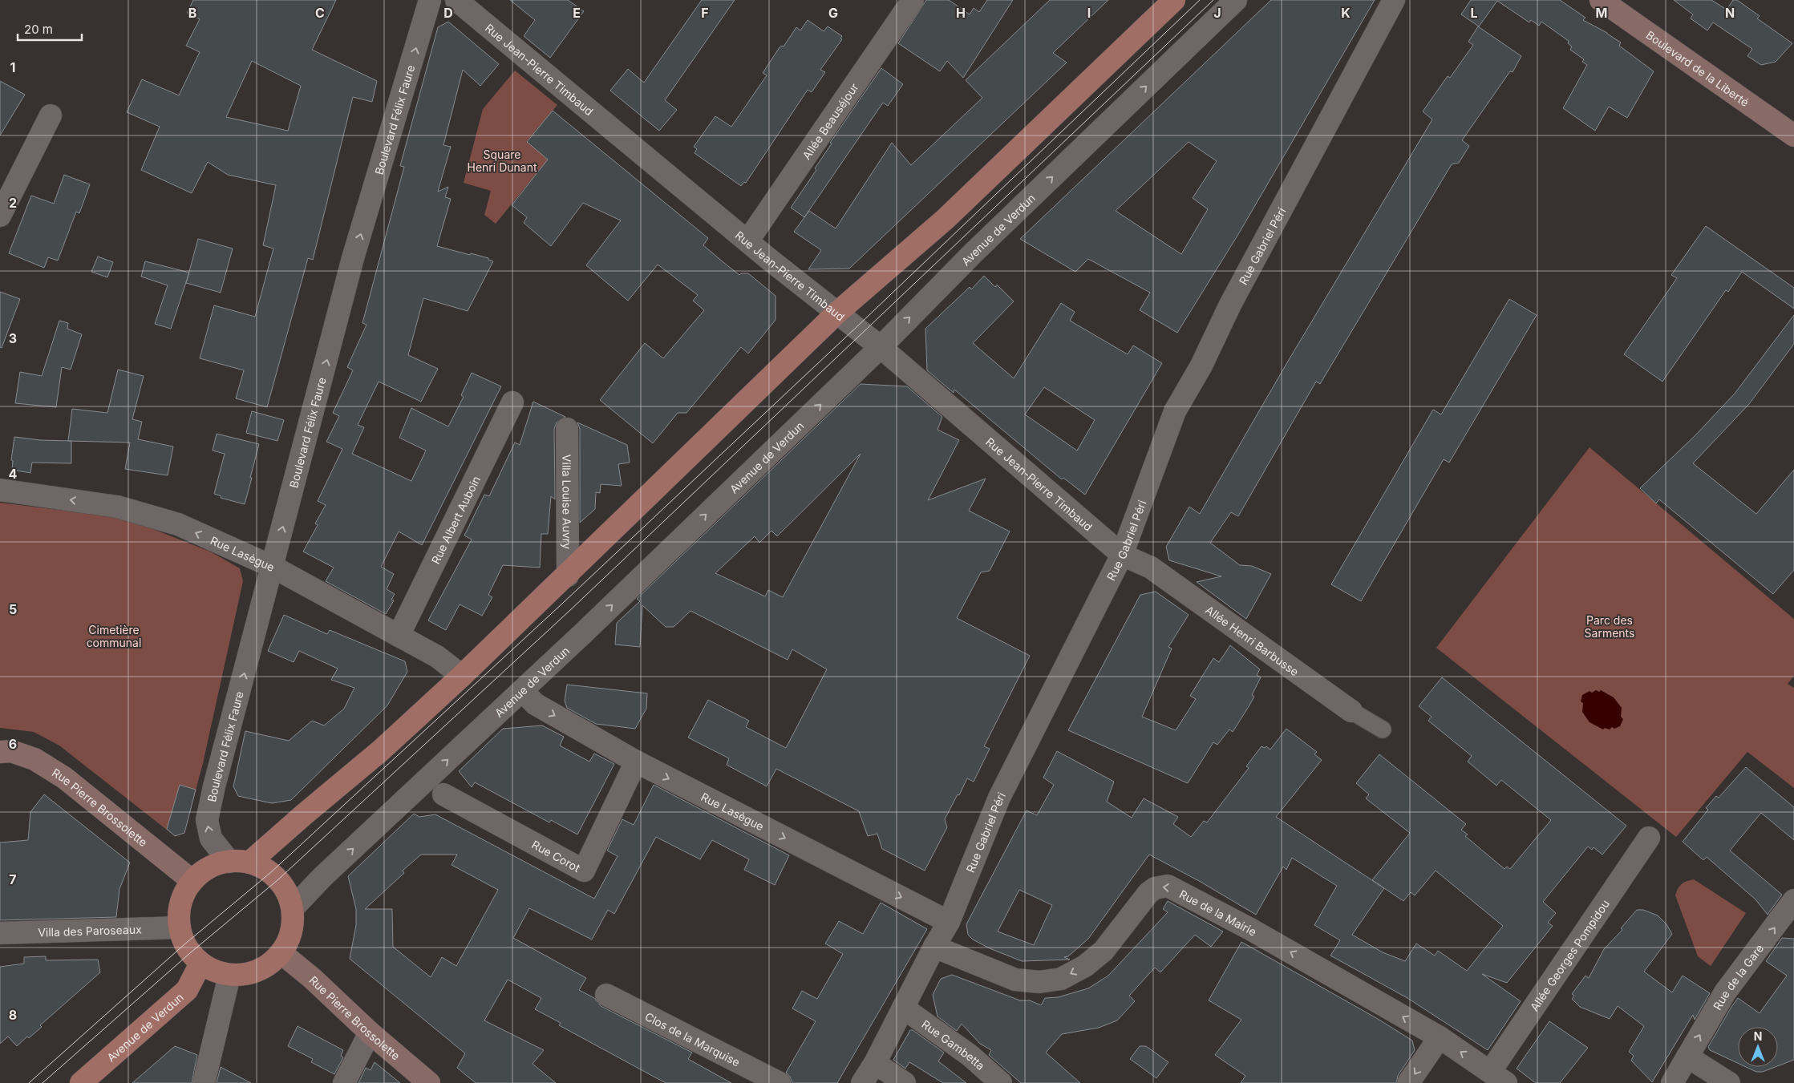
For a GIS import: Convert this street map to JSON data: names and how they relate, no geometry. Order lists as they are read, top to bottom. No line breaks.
{"streets":{"main road":["Boulevard de la Liberté","Avenue de Verdun","Rue Pierre Brossolette"],"street":["Rue Jean-Pierre Timbaud","Boulevard Félix Faure","Allée Beauséjour","Rue Gabriel Péri","Villa Louise Auvry","Rue Albert Auboin","Rue Lasègue","Allée Henri Barbusse","Rue Corot","Rue de la Mairie","Villa des Paroseaux","Allée Georges Pompidou","Rue de la Gare","Clos de la Marquise","Rue Gambetta"]},"crossings":[["Rue Jean-Pierre Timbaud","Allée Beauséjour"],["Rue Jean-Pierre Timbaud","Avenue de Verdun"],["Rue Jean-Pierre Timbaud","Rue Gabriel Péri"],["Rue Jean-Pierre Timbaud","Allée Henri Barbusse"],["Boulevard Félix Faure","Avenue de Verdun"],["Boulevard Félix Faure","Rue Lasègue"],["Boulevard Félix Faure","Rue Pierre Brossolette"],["Boulevard Félix Faure","Villa des Paroseaux"],["Avenue de Verdun","Rue Lasègue"],["Avenue de Verdun","Rue Pierre Brossolette"],["Avenue de Verdun","Villa des Paroseaux"],["Rue Gabriel Péri","Rue Lasègue"],["Rue Gabriel Péri","Allée Henri Barbusse"],["Rue Gabriel Péri","Rue de la Mairie"],["Rue Gabriel Péri","Rue Gambetta"],["Rue Albert Auboin","Rue Lasègue"],["Rue Lasègue","Rue Corot"],["Rue Pierre Brossolette","Villa des Paroseaux"],["Rue de la Mairie","Allée Georges Pompidou"]],"one_way":["Boulevard Félix Faure","Avenue de Verdun","Rue de la Mairie","Rue de la Gare"],"parks":["Square Henri Dunant","Parc des Sarments","Cimetière communal"],"scale_bar":"20 m","north":"top","grid":{"columns":["B","C","D","E","F","G","H","I","J","K","L","M","N"],"rows":["1","2","3","4","5","6","7","8"]}}
